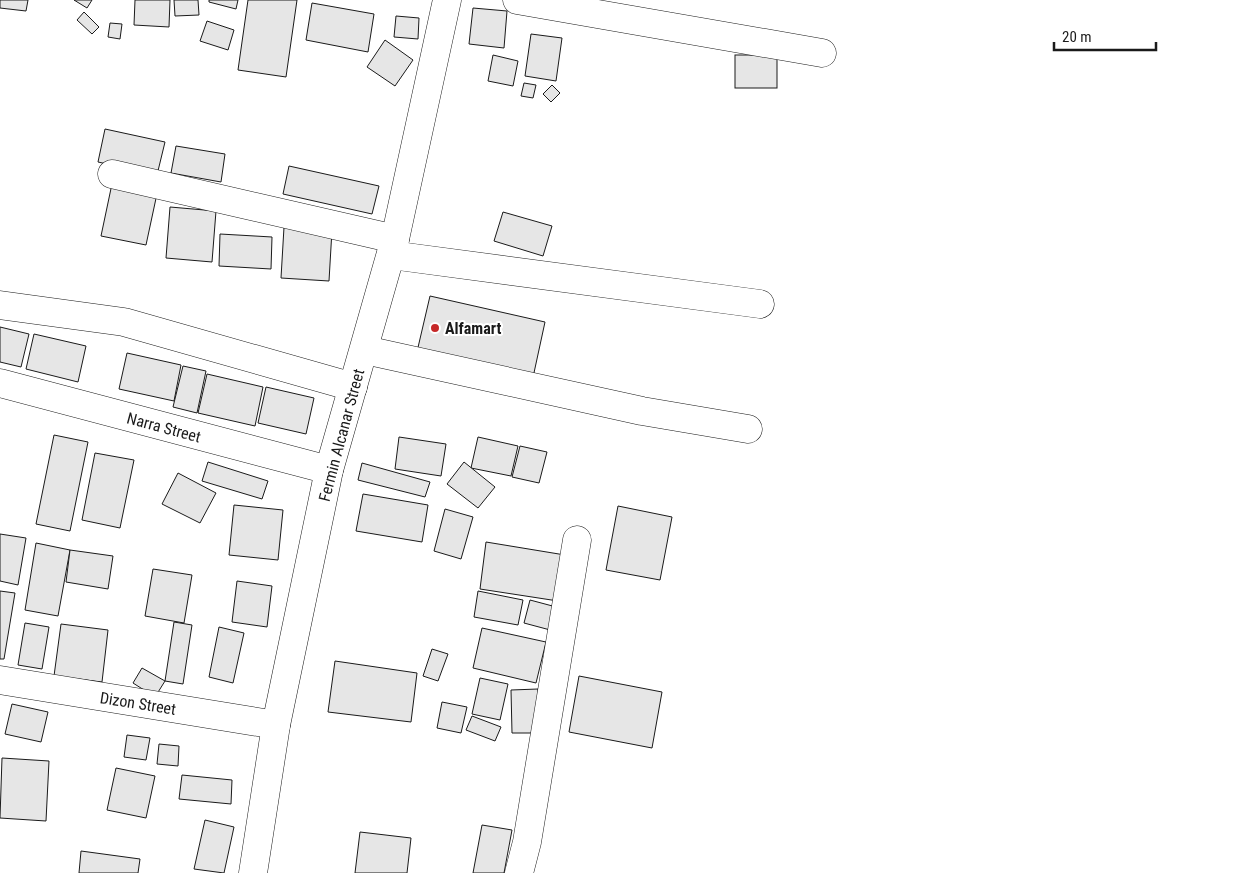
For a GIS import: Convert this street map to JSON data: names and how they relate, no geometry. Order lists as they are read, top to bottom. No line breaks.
{"streets":{"street":["Narra Street","Fermin Alcanar Street","Dizon Street"]},"crossings":[["Narra Street","Fermin Alcanar Street"],["Fermin Alcanar Street","Dizon Street"]],"places":["Alfamart"],"scale_bar":"20 m"}
